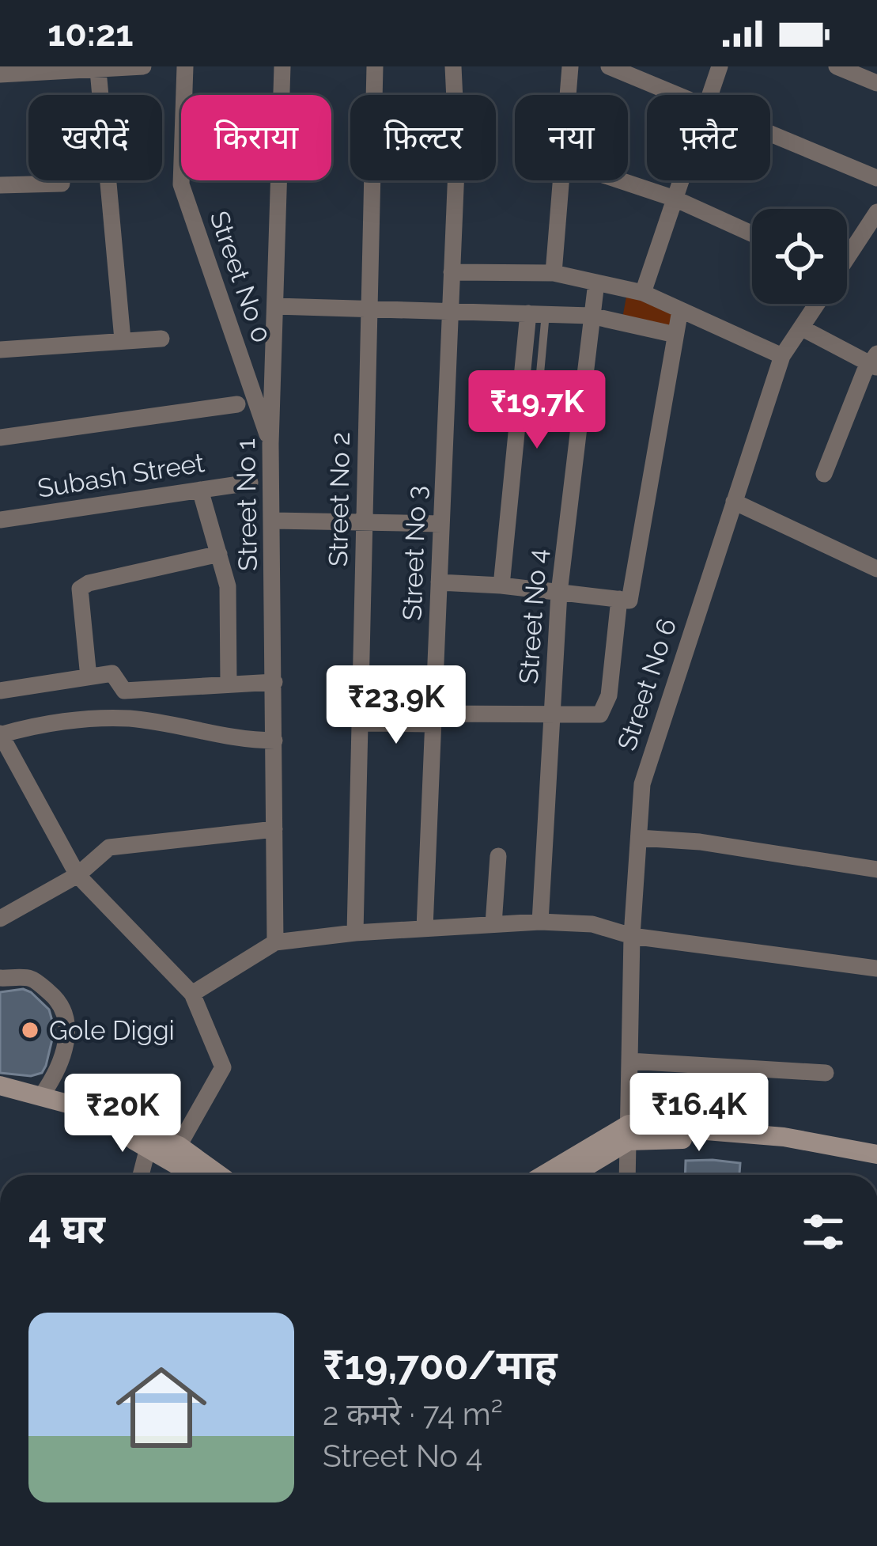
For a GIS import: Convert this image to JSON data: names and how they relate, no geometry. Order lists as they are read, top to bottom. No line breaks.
{"streets":{"street":["Street No 0","Subash Street","Street No 2","Street No 1","Street No 3","Street No 4","Street No 6"]},"crossings":[["Street No 0","Street No 1"]],"places":["Gole Diggi"],"page":{"status":"10:21","chip":["खरीदें","किराया","फ़िल्टर","नया","फ़्लैट"],"price":["₹19.7K","₹23.9K","₹16.4K","₹20K"],"heading":"4 घर","list":[{"name":"₹19,700/माह","note":"2 कमरे · 74 m² · Street No 4"}]}}
